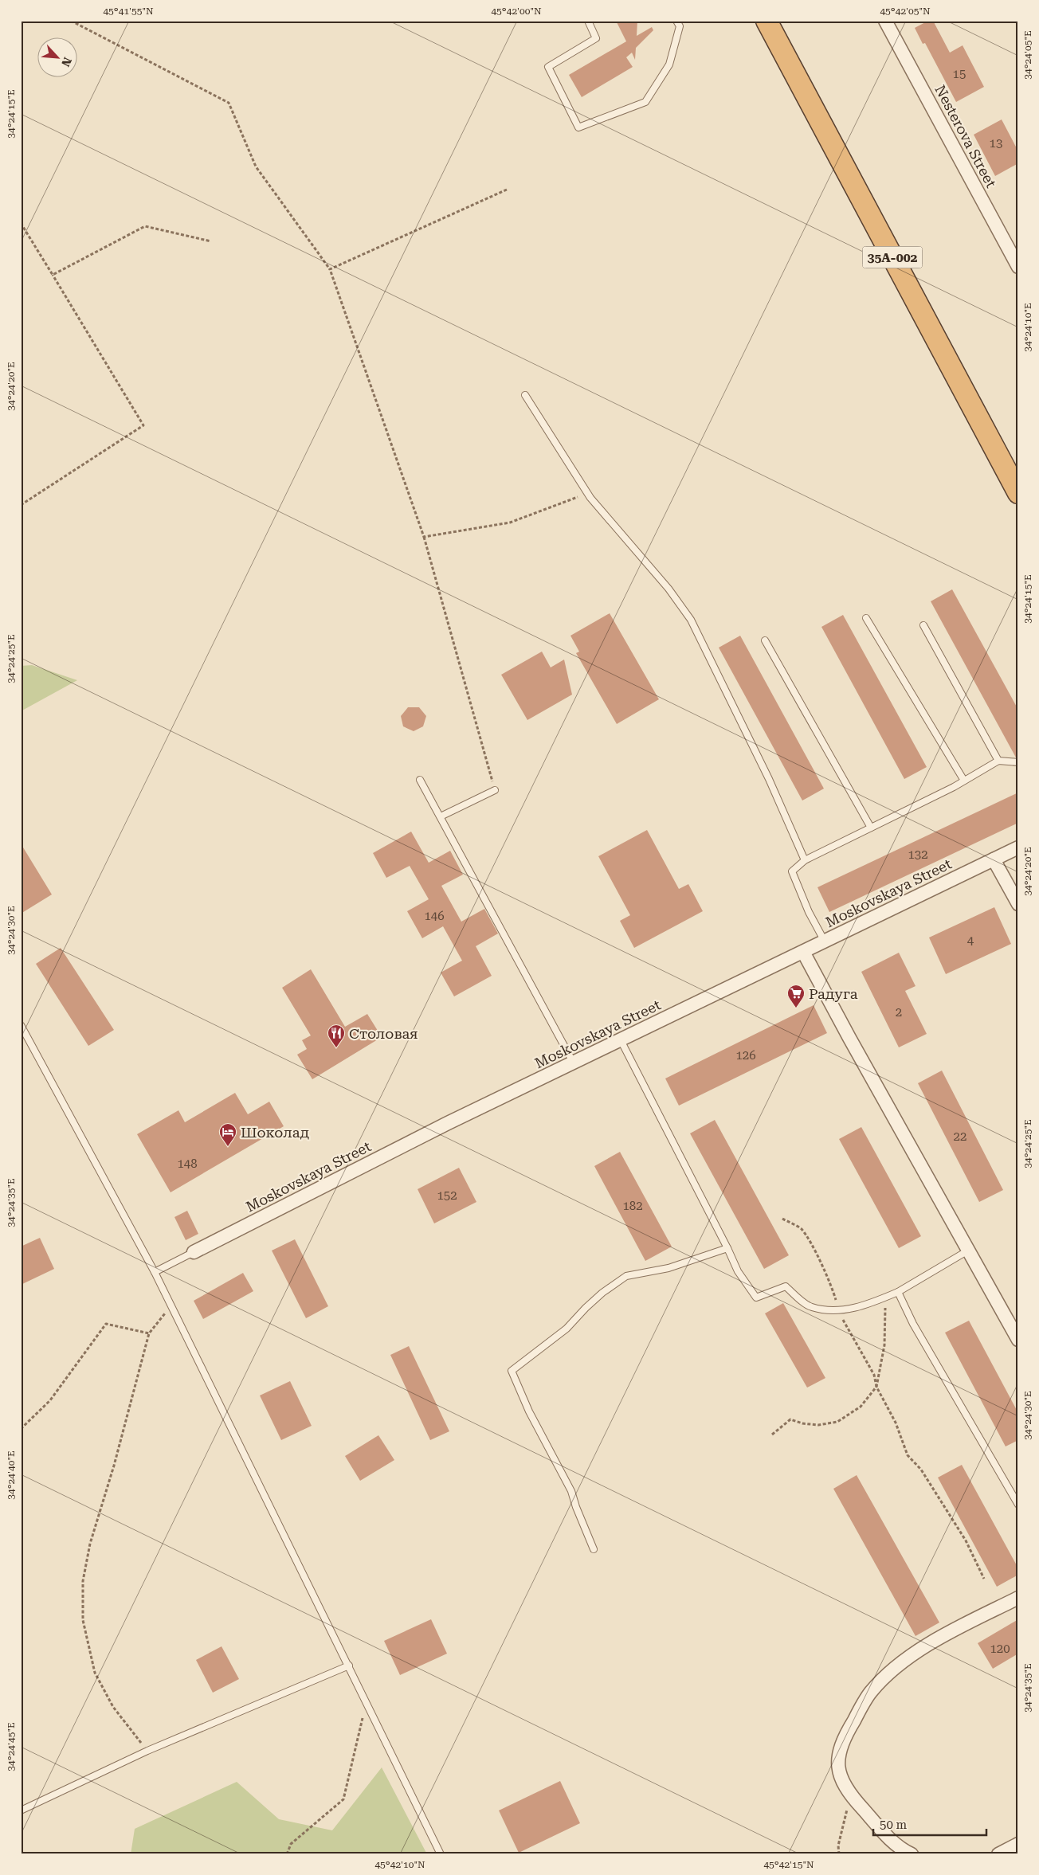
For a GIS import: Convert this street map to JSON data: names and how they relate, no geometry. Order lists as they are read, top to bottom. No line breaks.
{"streets":{"highway":["35А-002"],"street":["Nesterova Street","Moskovskaya Street"]},"places":{"supermarket":["Радуга"],"restaurant":["Столовая"],"hotel":["Шоколад"]},"house_numbers":["15","13","132","146","4","2","126","22","148","152","182","120"],"scale_bar":"50 m","north":"bottom right","coordinates":["45°41'55\"N","45°42'00\"N","45°42'05\"N","34°24'05\"E","34°24'15\"E","34°24'10\"E","34°24'20\"E","34°24'25\"E","34°24'30\"E","34°24'35\"E","34°24'40\"E","34°24'45\"E","45°42'10\"N","45°42'15\"N"]}
